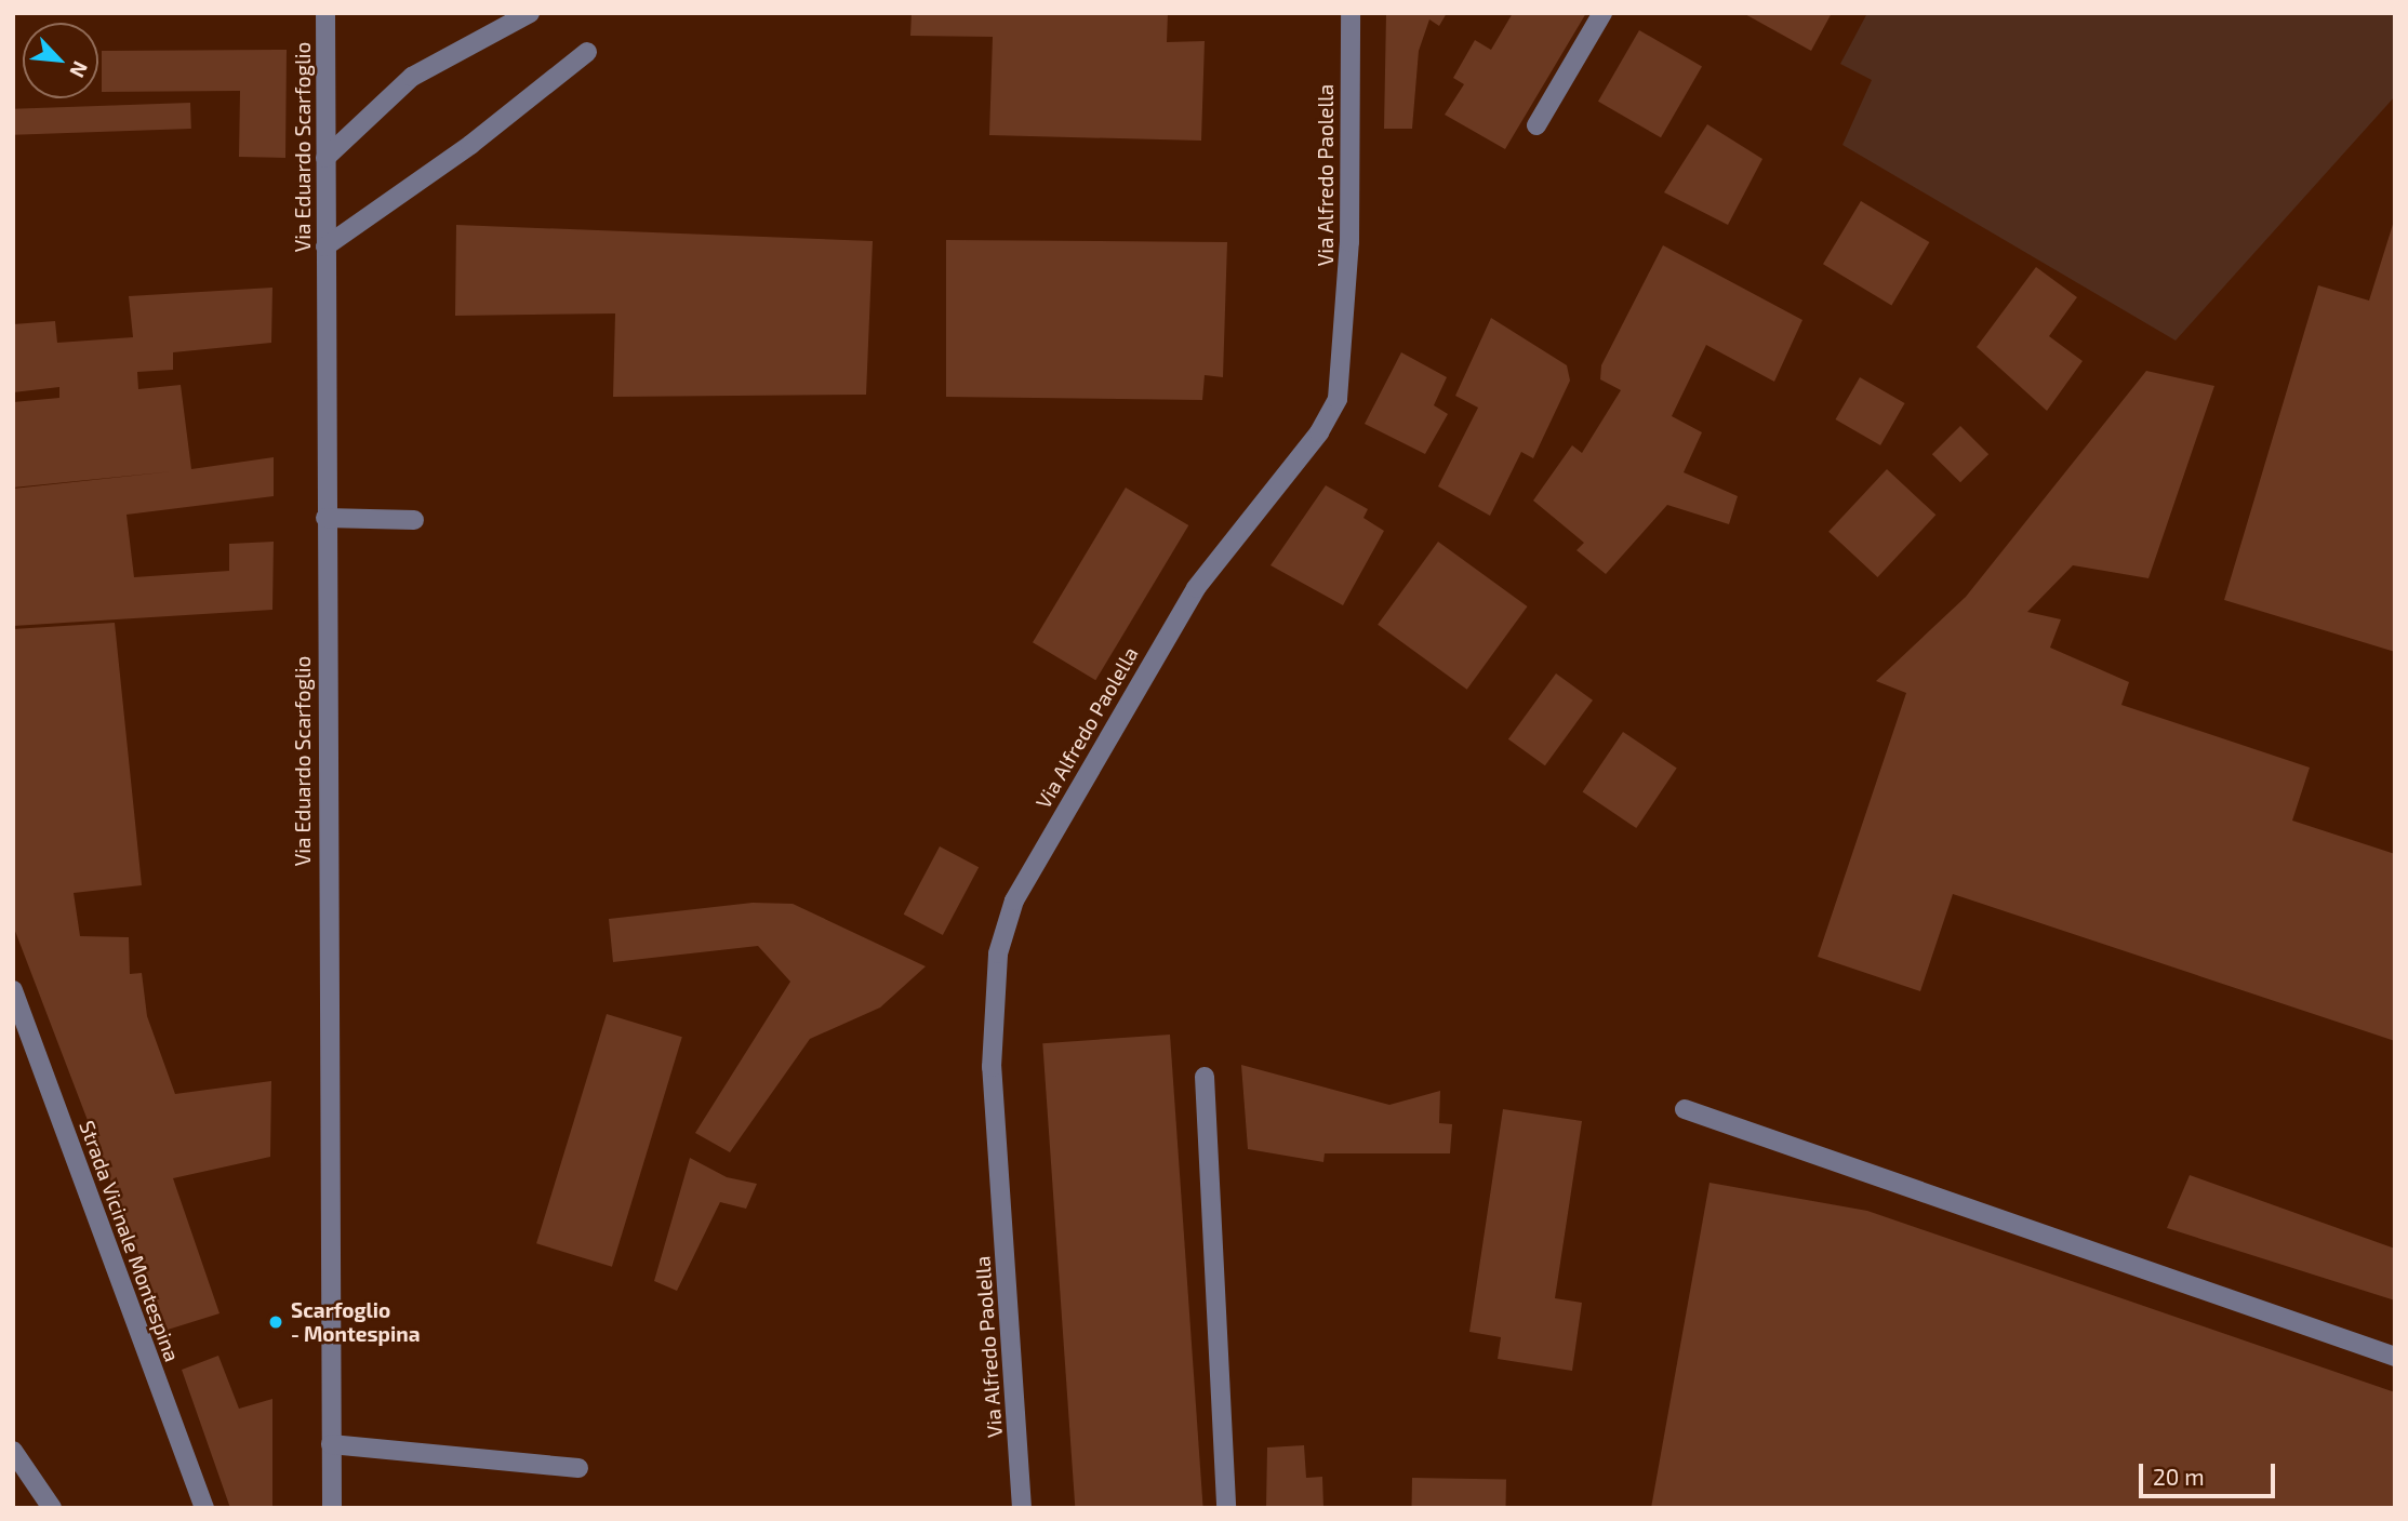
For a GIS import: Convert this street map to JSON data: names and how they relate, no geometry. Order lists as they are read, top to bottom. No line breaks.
{"streets":{"street":["Via Eduardo Scarfoglio","Via Alfredo Paolella","Strada Vicinale Montespina"]},"places":["Scarfoglio - Montespina"],"scale_bar":"20 m","north":"bottom right"}
